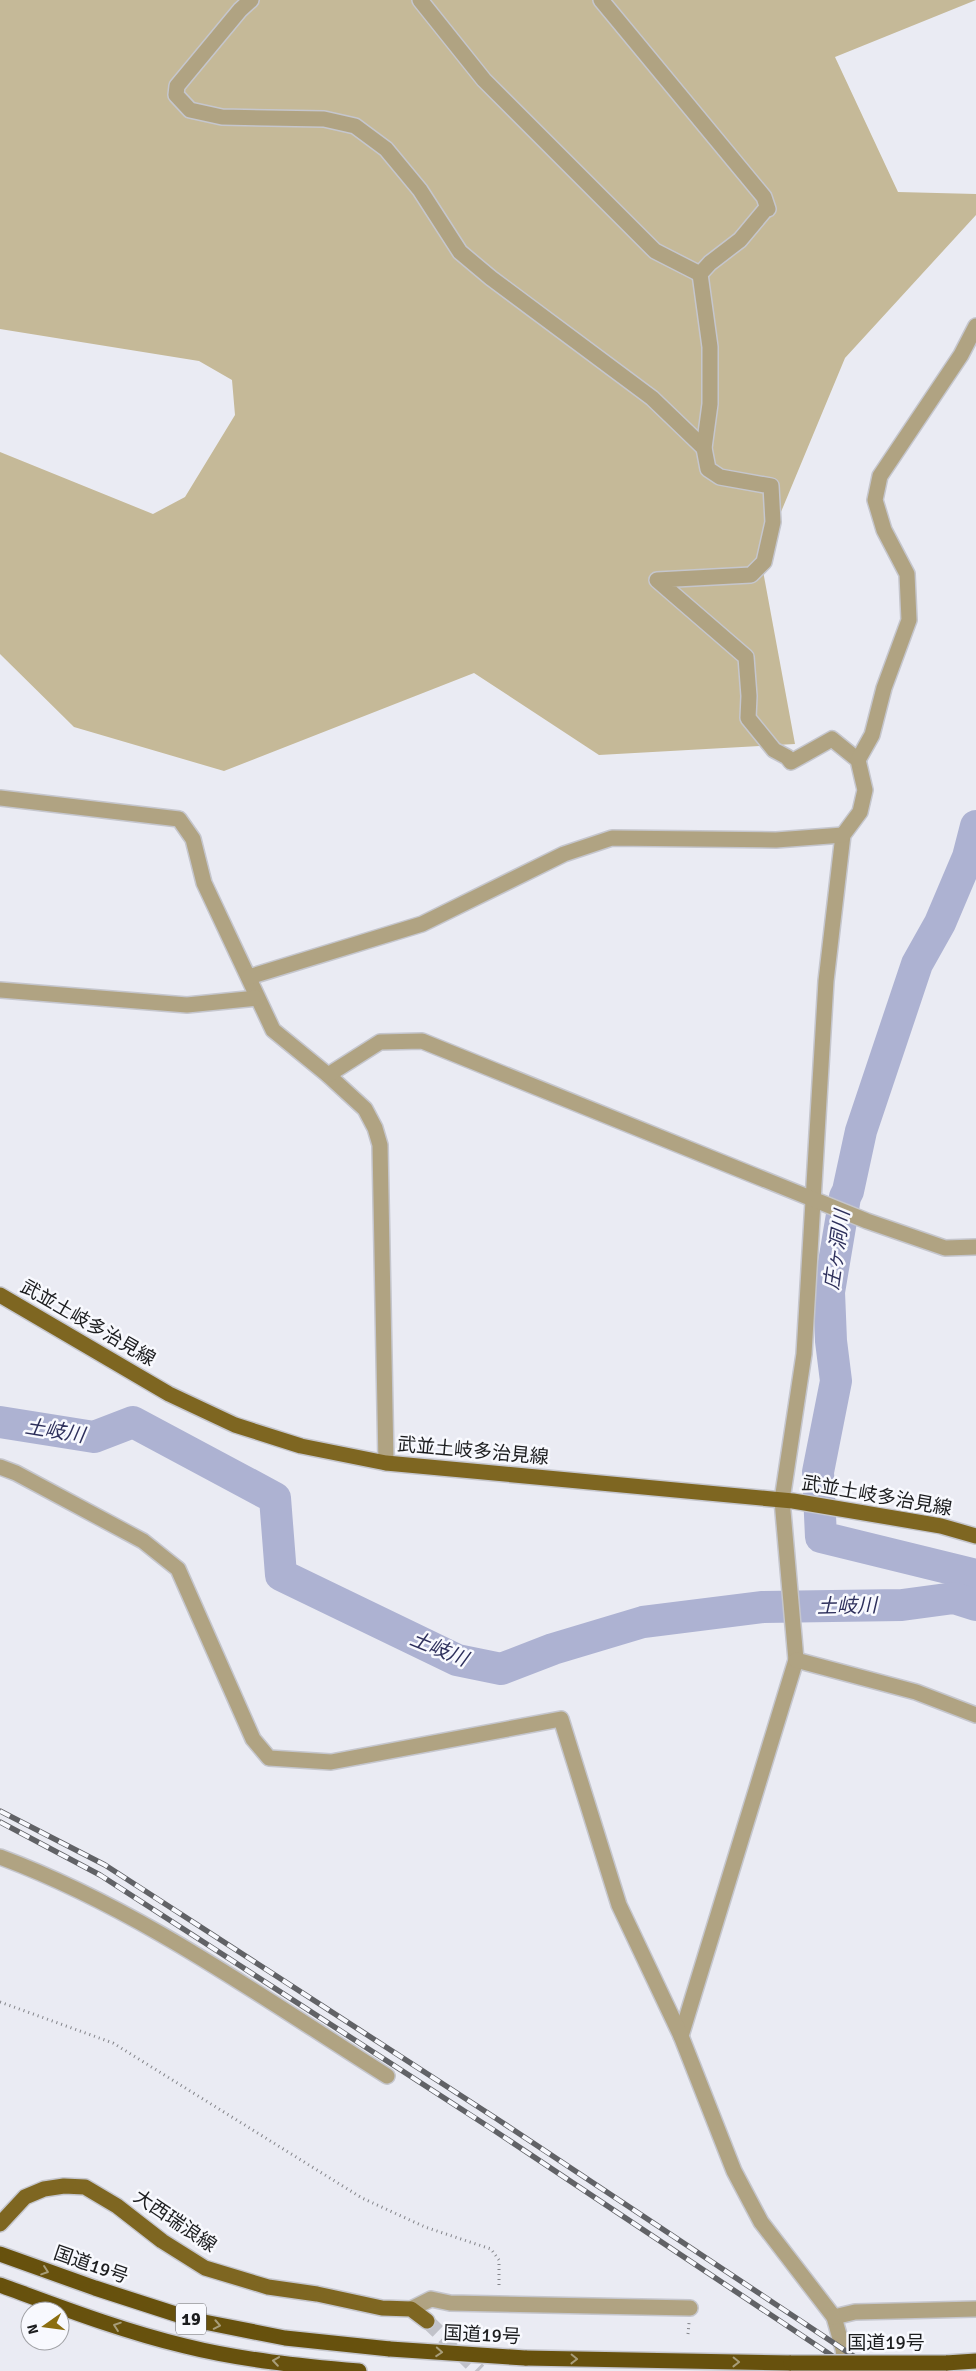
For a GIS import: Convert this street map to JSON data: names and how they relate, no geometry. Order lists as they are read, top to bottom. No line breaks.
{"streets":{"highway":["国道19号","19"],"main road":["武並土岐多治見線","大西瑞浪線"]},"water":["庄ヶ洞川","土岐川"],"north":"left"}
